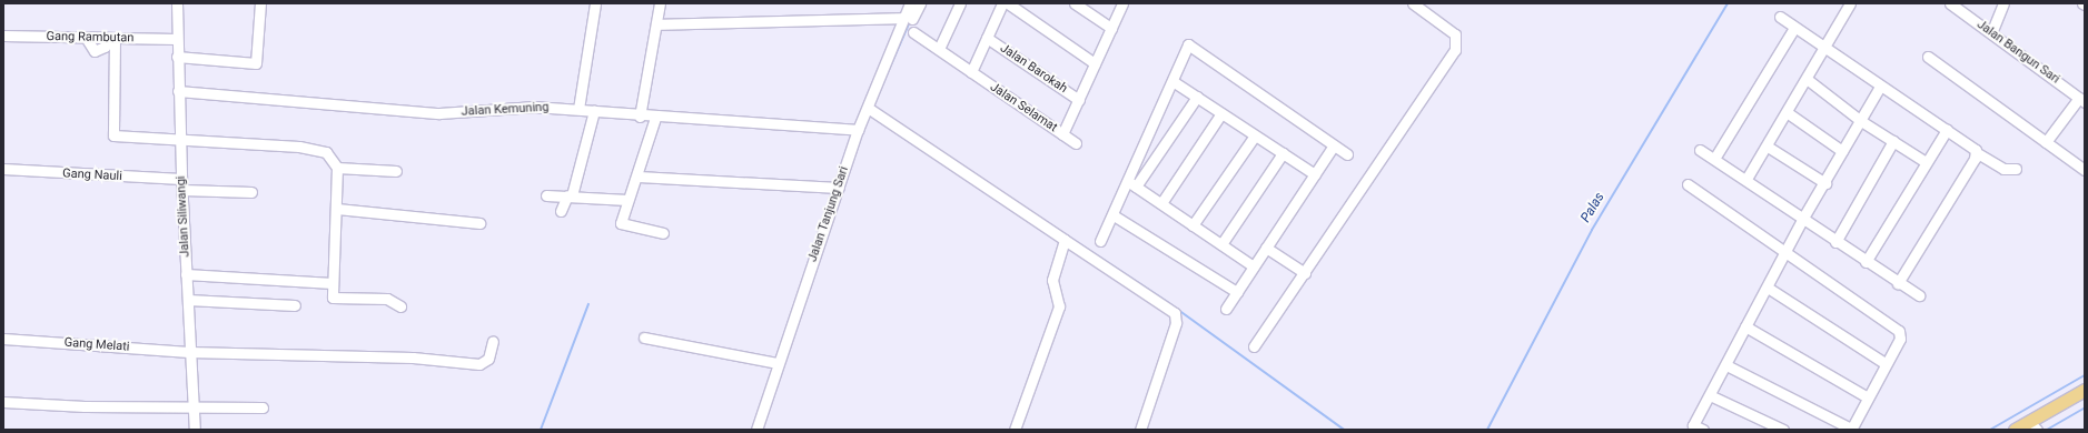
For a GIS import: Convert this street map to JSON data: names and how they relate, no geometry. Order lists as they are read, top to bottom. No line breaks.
{"streets":{"street":["Gang Rambutan","Jalan Bangun Sari","Jalan Barokah","Jalan Selamat","Jalan Kemuning","Gang Nauli","Jalan Tanjung Sari","Jalan Siliwangi","Gang Melati"]},"crossings":[["Gang Rambutan","Jalan Siliwangi"],["Jalan Kemuning","Jalan Tanjung Sari"],["Jalan Kemuning","Jalan Siliwangi"],["Gang Nauli","Jalan Siliwangi"],["Jalan Siliwangi","Gang Melati"]],"water":["Palas"]}
